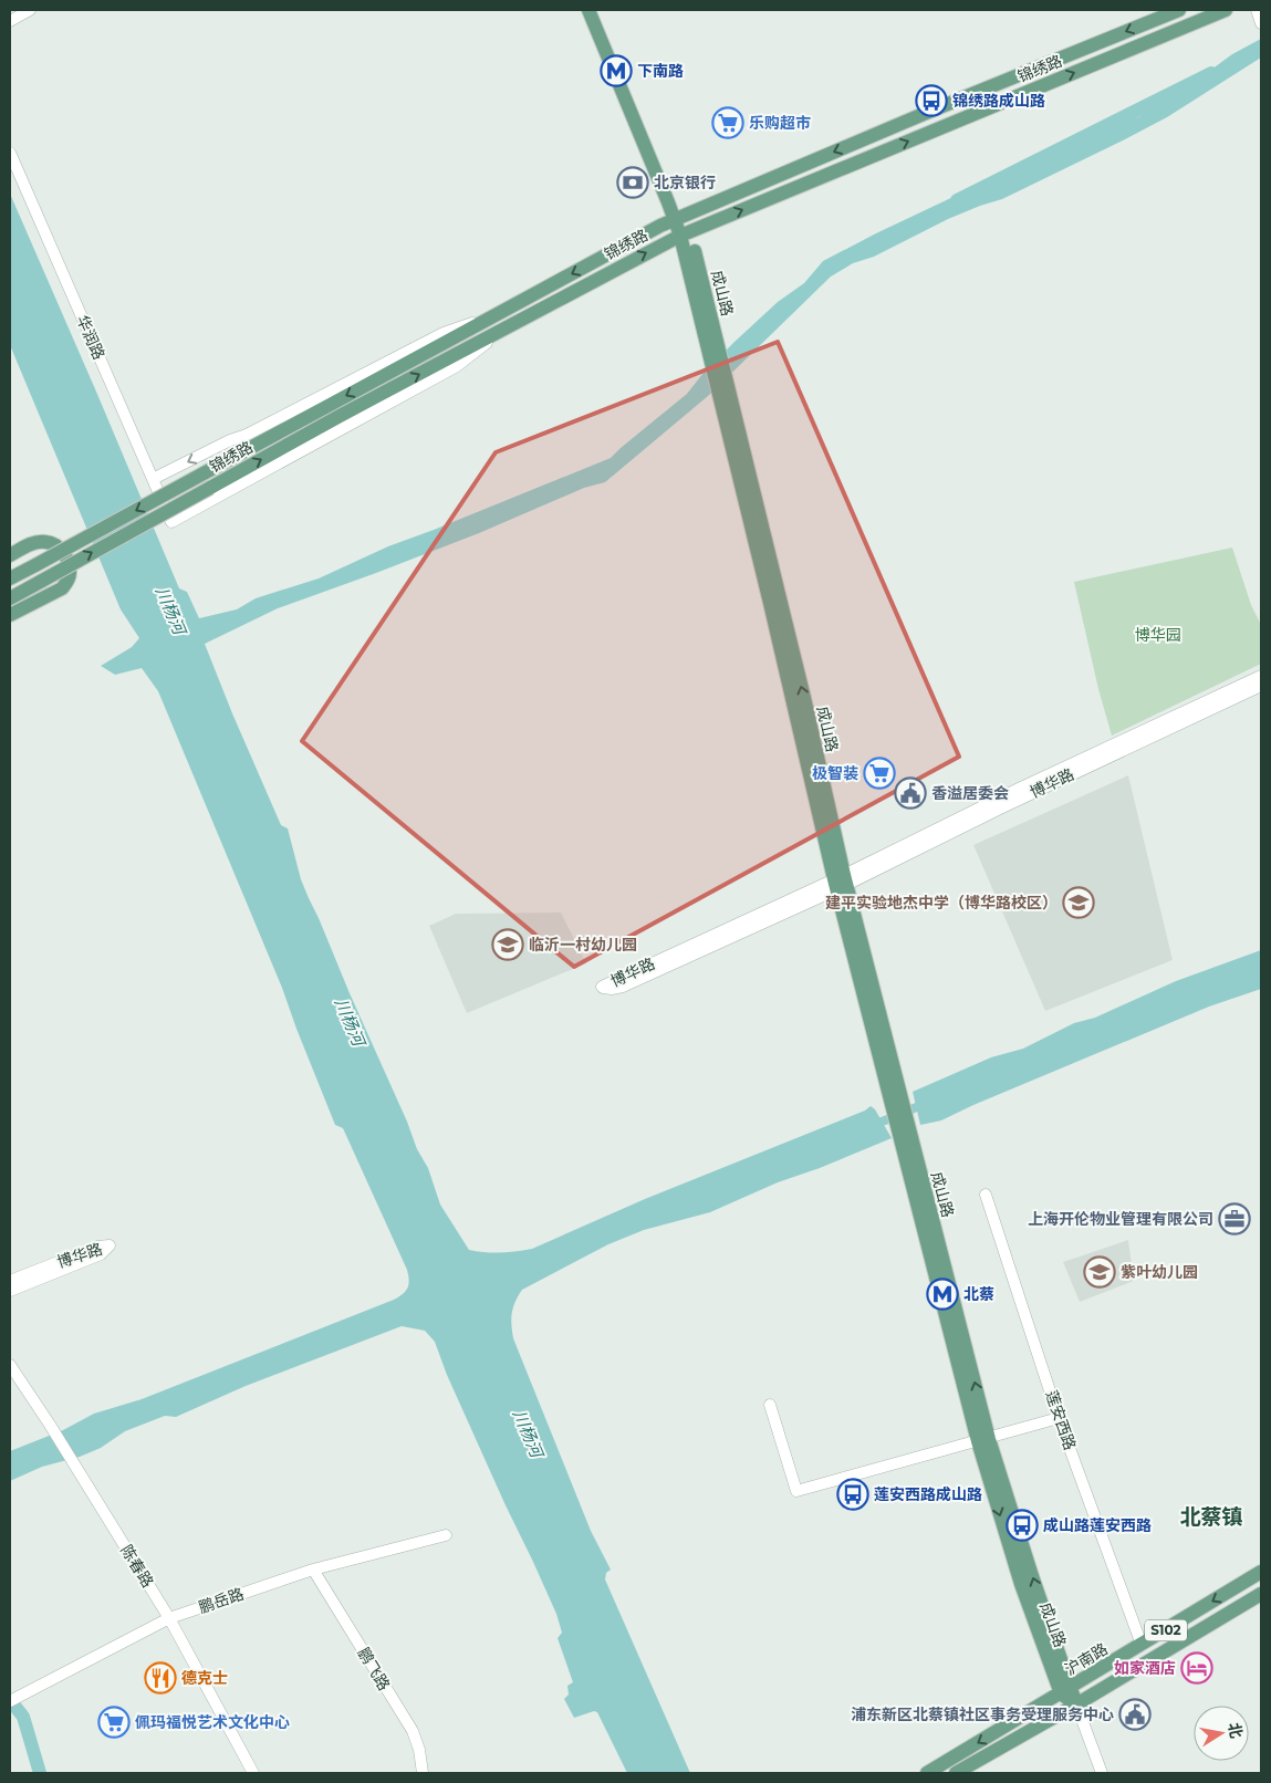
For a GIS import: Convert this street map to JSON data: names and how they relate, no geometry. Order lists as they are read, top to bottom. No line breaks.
{"streets":{"main road":["锦绣路","成山路","S102","沪南路"],"street":["华润路","博华路","莲安西路","陈春路","鹏岳路","鹏飞路"]},"crossings":[["锦绣路","成山路"],["锦绣路","华润路"],["成山路","博华路"],["成山路","S102"],["成山路","沪南路"],["莲安西路","沪南路"],["陈春路","鹏岳路"],["鹏岳路","鹏飞路"]],"districts":["北蔡镇"],"water":["川杨河"],"parks":["博华园"],"places":{"metro station":["下南路","北蔡"],"bus stop":["锦绣路成山路","莲安西路成山路","成山路莲安西路"],"supermarket":["乐购超市","极智装","佩玛福悦艺术文化中心"],"bank":["北京银行"],"public building":["香溢居委会","浦东新区北蔡镇社区事务受理服务中心"],"school or university":["建平实验地杰中学（博华路校区）","临沂一村幼儿园","紫叶幼儿园"],"office":["上海开伦物业管理有限公司"],"hotel":["如家酒店"],"restaurant":["德克士"]},"north":"right"}
